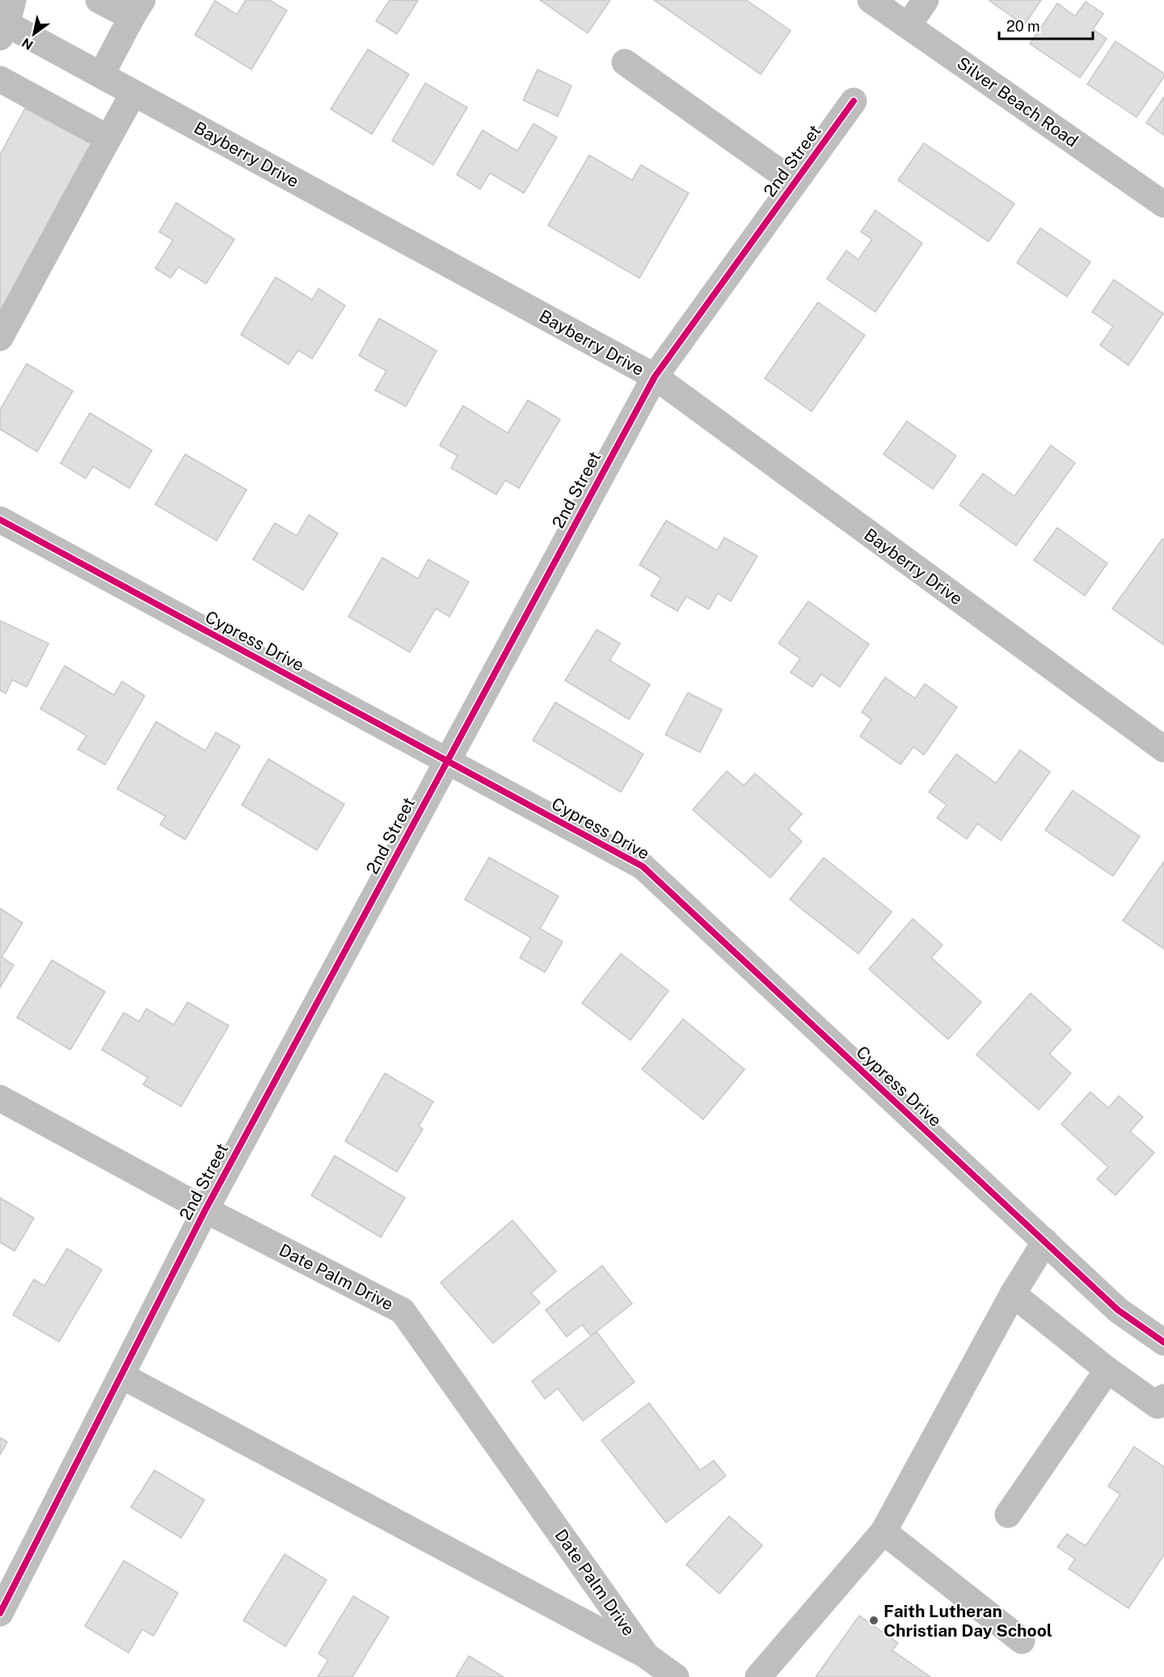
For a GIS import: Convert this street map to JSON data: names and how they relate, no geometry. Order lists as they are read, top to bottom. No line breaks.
{"streets":{"street":["Silver Beach Road","Bayberry Drive","2nd Street","Cypress Drive","Date Palm Drive"]},"crossings":[["Bayberry Drive","2nd Street"],["2nd Street","Cypress Drive"],["2nd Street","Date Palm Drive"]],"places":["Faith Lutheran Christian Day School"],"scale_bar":"20 m","north":"bottom left"}
